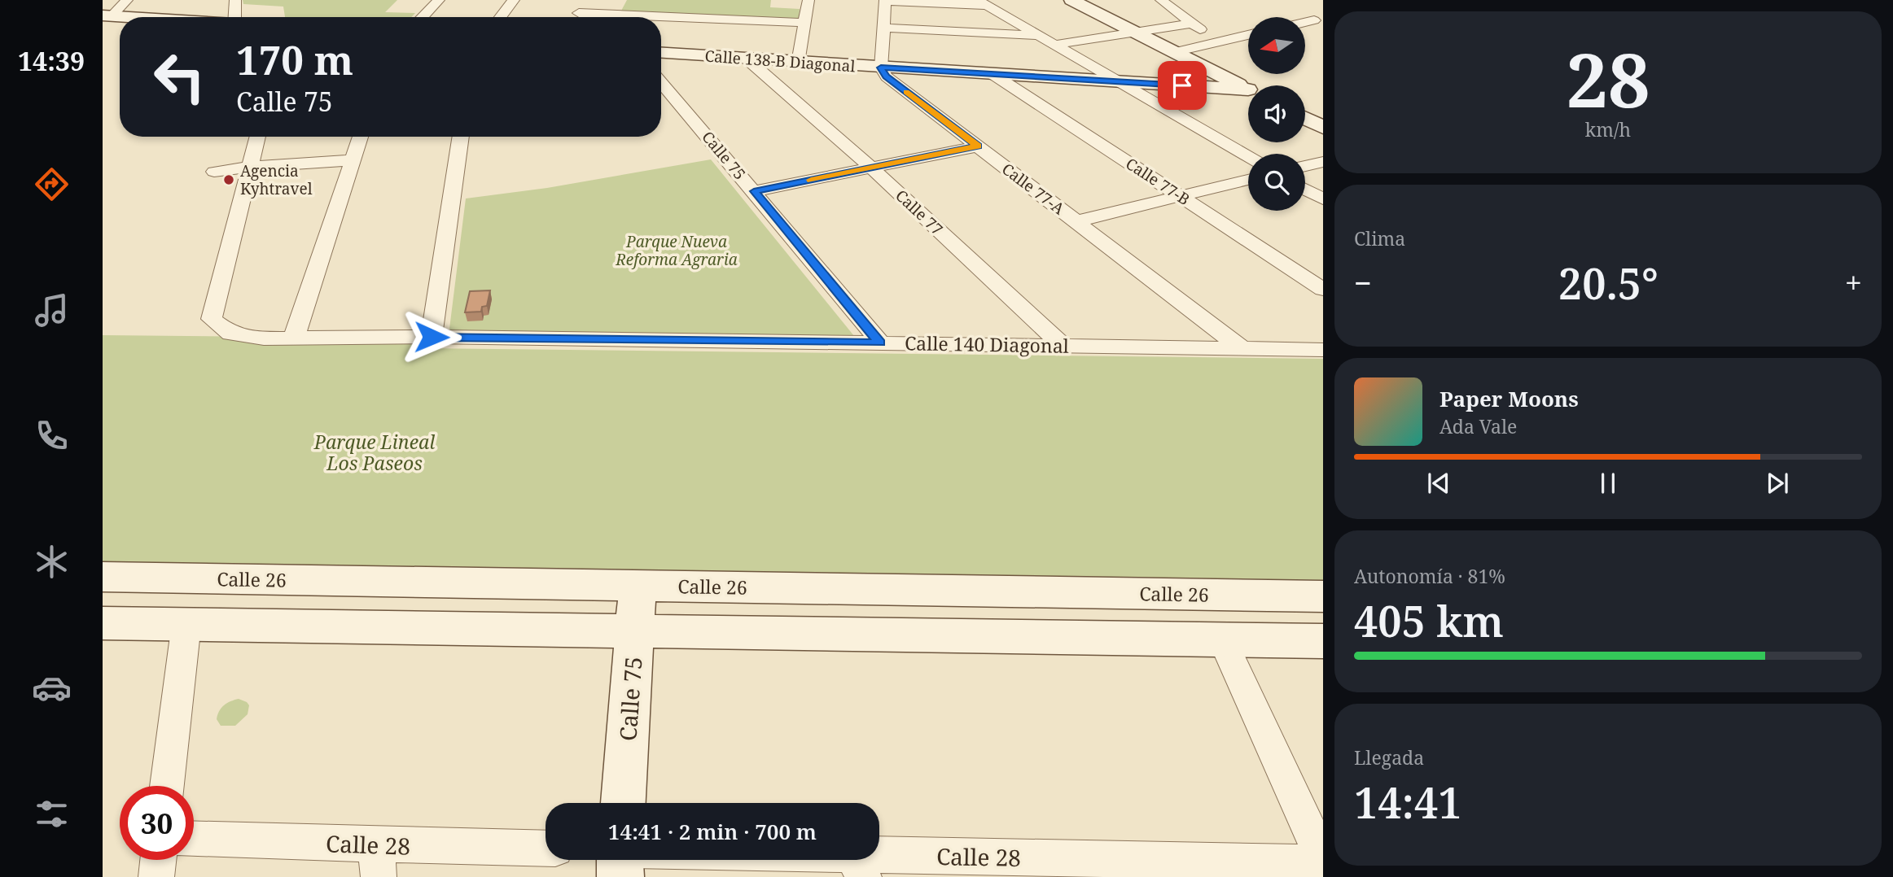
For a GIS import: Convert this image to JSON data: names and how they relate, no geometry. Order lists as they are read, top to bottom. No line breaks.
{"streets":{"street":["Calle 138-B Diagonal","Calle 75","Calle 77-B","Calle 77-A","Calle 77","Calle 140 Diagonal","Calle 26","Calle 28"]},"crossings":[["Calle 138-B Diagonal","Calle 77-B"],["Calle 138-B Diagonal","Calle 77-A"],["Calle 138-B Diagonal","Calle 77"],["Calle 75","Calle 140 Diagonal"],["Calle 75","Calle 26"],["Calle 77-A","Calle 140 Diagonal"],["Calle 77","Calle 140 Diagonal"]],"parks":["Parque Nueva Reforma Agraria","Parque Lineal Los Paseos"],"places":["Agencia Kyhtravel"],"north":"left","page":{"tabs":"14:39","tile":[["28","km/h"],"Clima",["Autonomía · 81%","405 km"],["Llegada","14:41"]],"turn":["170 m","Calle 75"],"heat":["−","20.5°","+"],"song":["Paper Moons","Ada Vale"],"limit":"30","trip":"14:41 · 2 min · 700 m"}}
